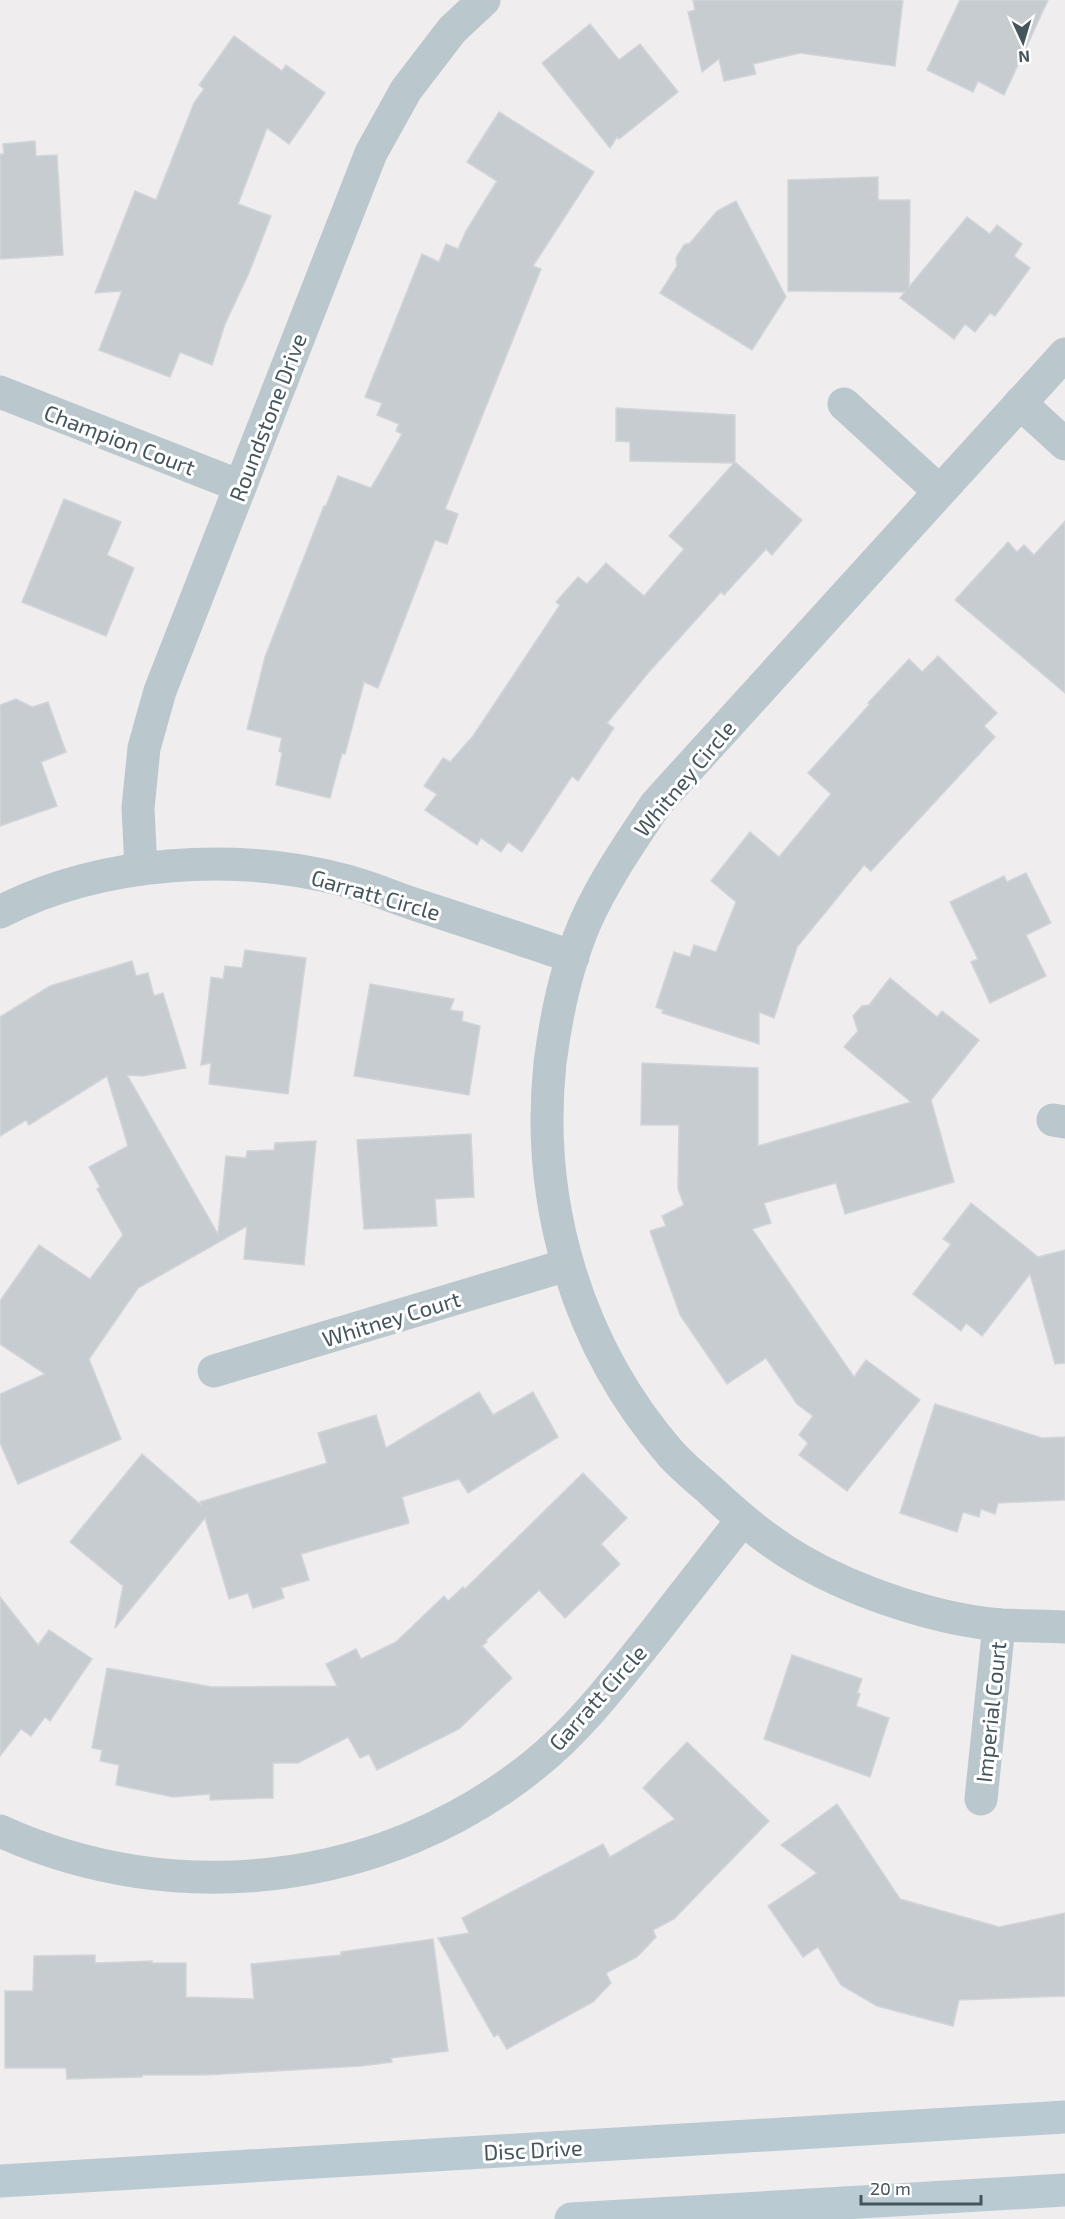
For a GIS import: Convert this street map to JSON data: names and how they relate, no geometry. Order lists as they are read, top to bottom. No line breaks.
{"streets":{"main road":["Disc Drive"],"street":["Roundstone Drive","Champion Court","Whitney Circle","Garratt Circle","Whitney Court","Imperial Court"]},"crossings":[["Roundstone Drive","Champion Court"],["Roundstone Drive","Garratt Circle"],["Whitney Circle","Garratt Circle"],["Whitney Circle","Whitney Court"],["Whitney Circle","Imperial Court"]],"scale_bar":"20 m","north":"bottom"}
